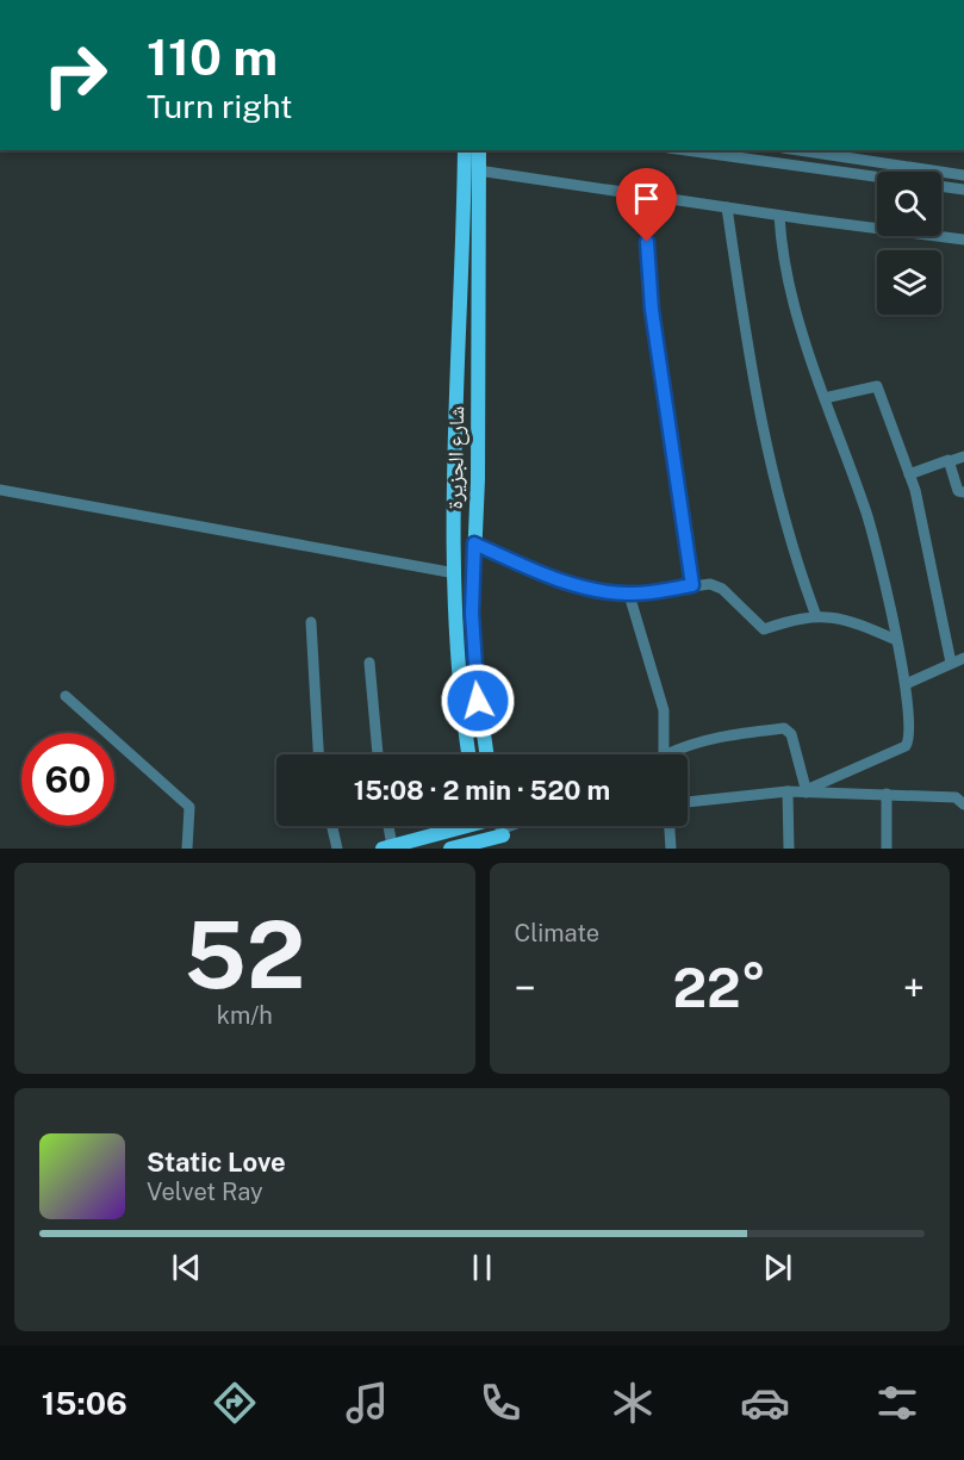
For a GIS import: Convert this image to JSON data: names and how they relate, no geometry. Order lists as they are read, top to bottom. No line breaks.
{"streets":{"main road":["شارع الجزيرة"]},"page":{"turn":["110 m","Turn right"],"limit":"60","trip":"15:08 · 2 min · 520 m","tile":[["52","km/h"],"Climate"],"heat":["−","22°","+"],"song":["Static Love","Velvet Ray"],"tabs":"15:06"}}
